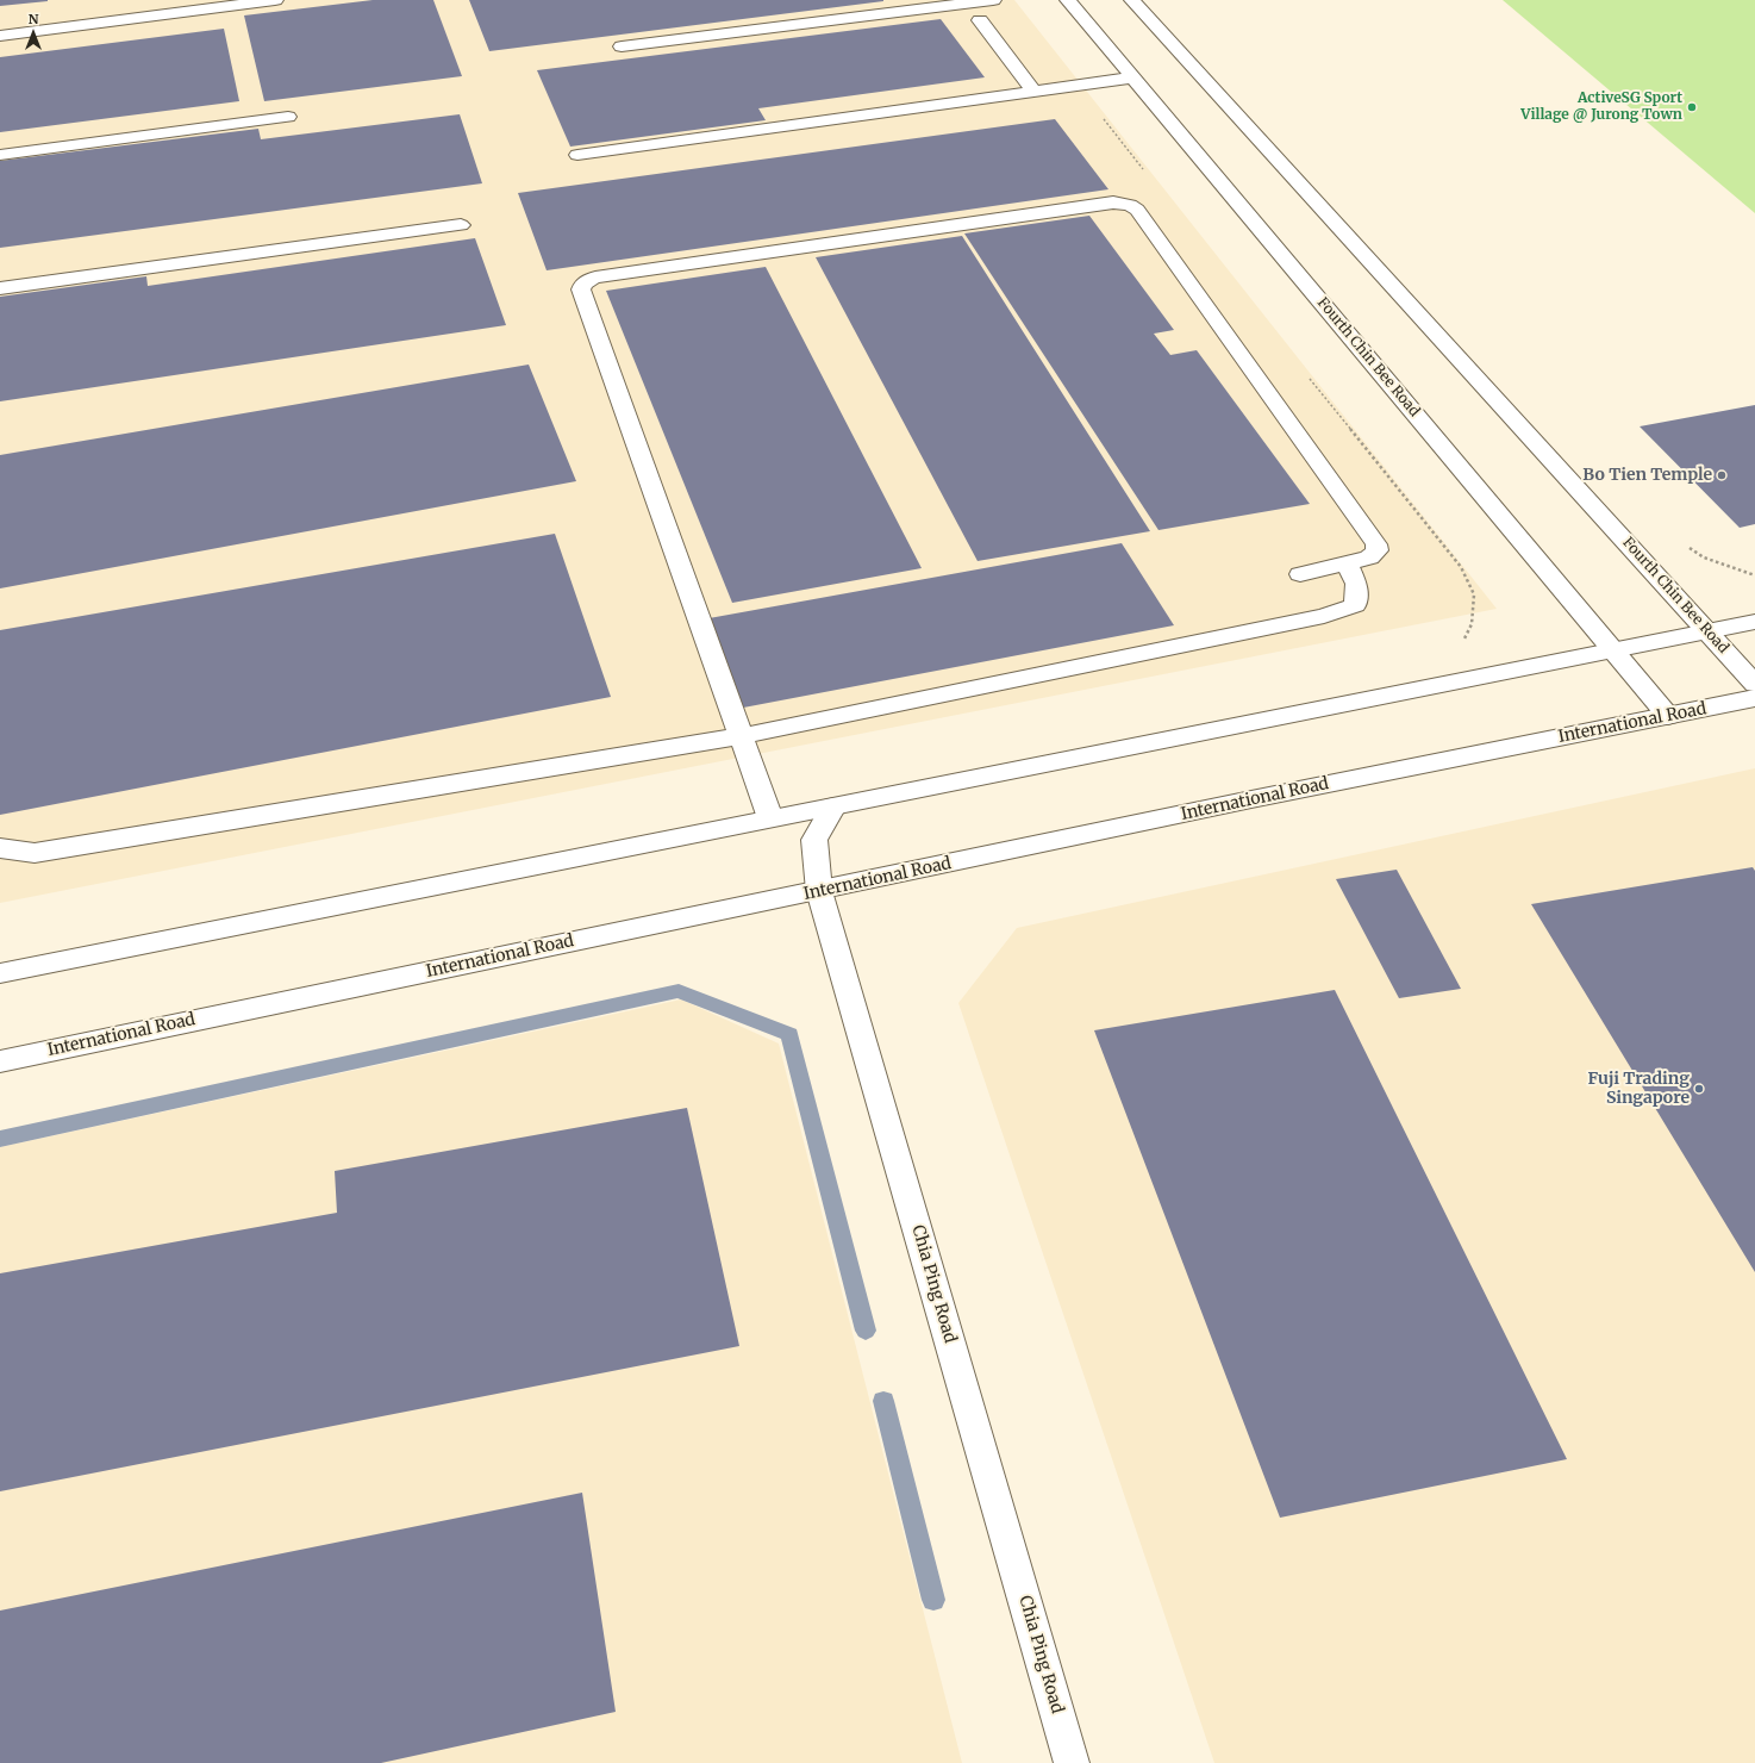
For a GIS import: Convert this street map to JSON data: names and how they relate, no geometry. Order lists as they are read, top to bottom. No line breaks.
{"streets":{"street":["Fourth Chin Bee Road","International Road","Chia Ping Road"]},"crossings":[["Fourth Chin Bee Road","International Road"],["International Road","Chia Ping Road"]],"places":["ActiveSG Sport Village @ Jurong Town","Bo Tien Temple","Fuji Trading Singapore"],"north":"top"}
